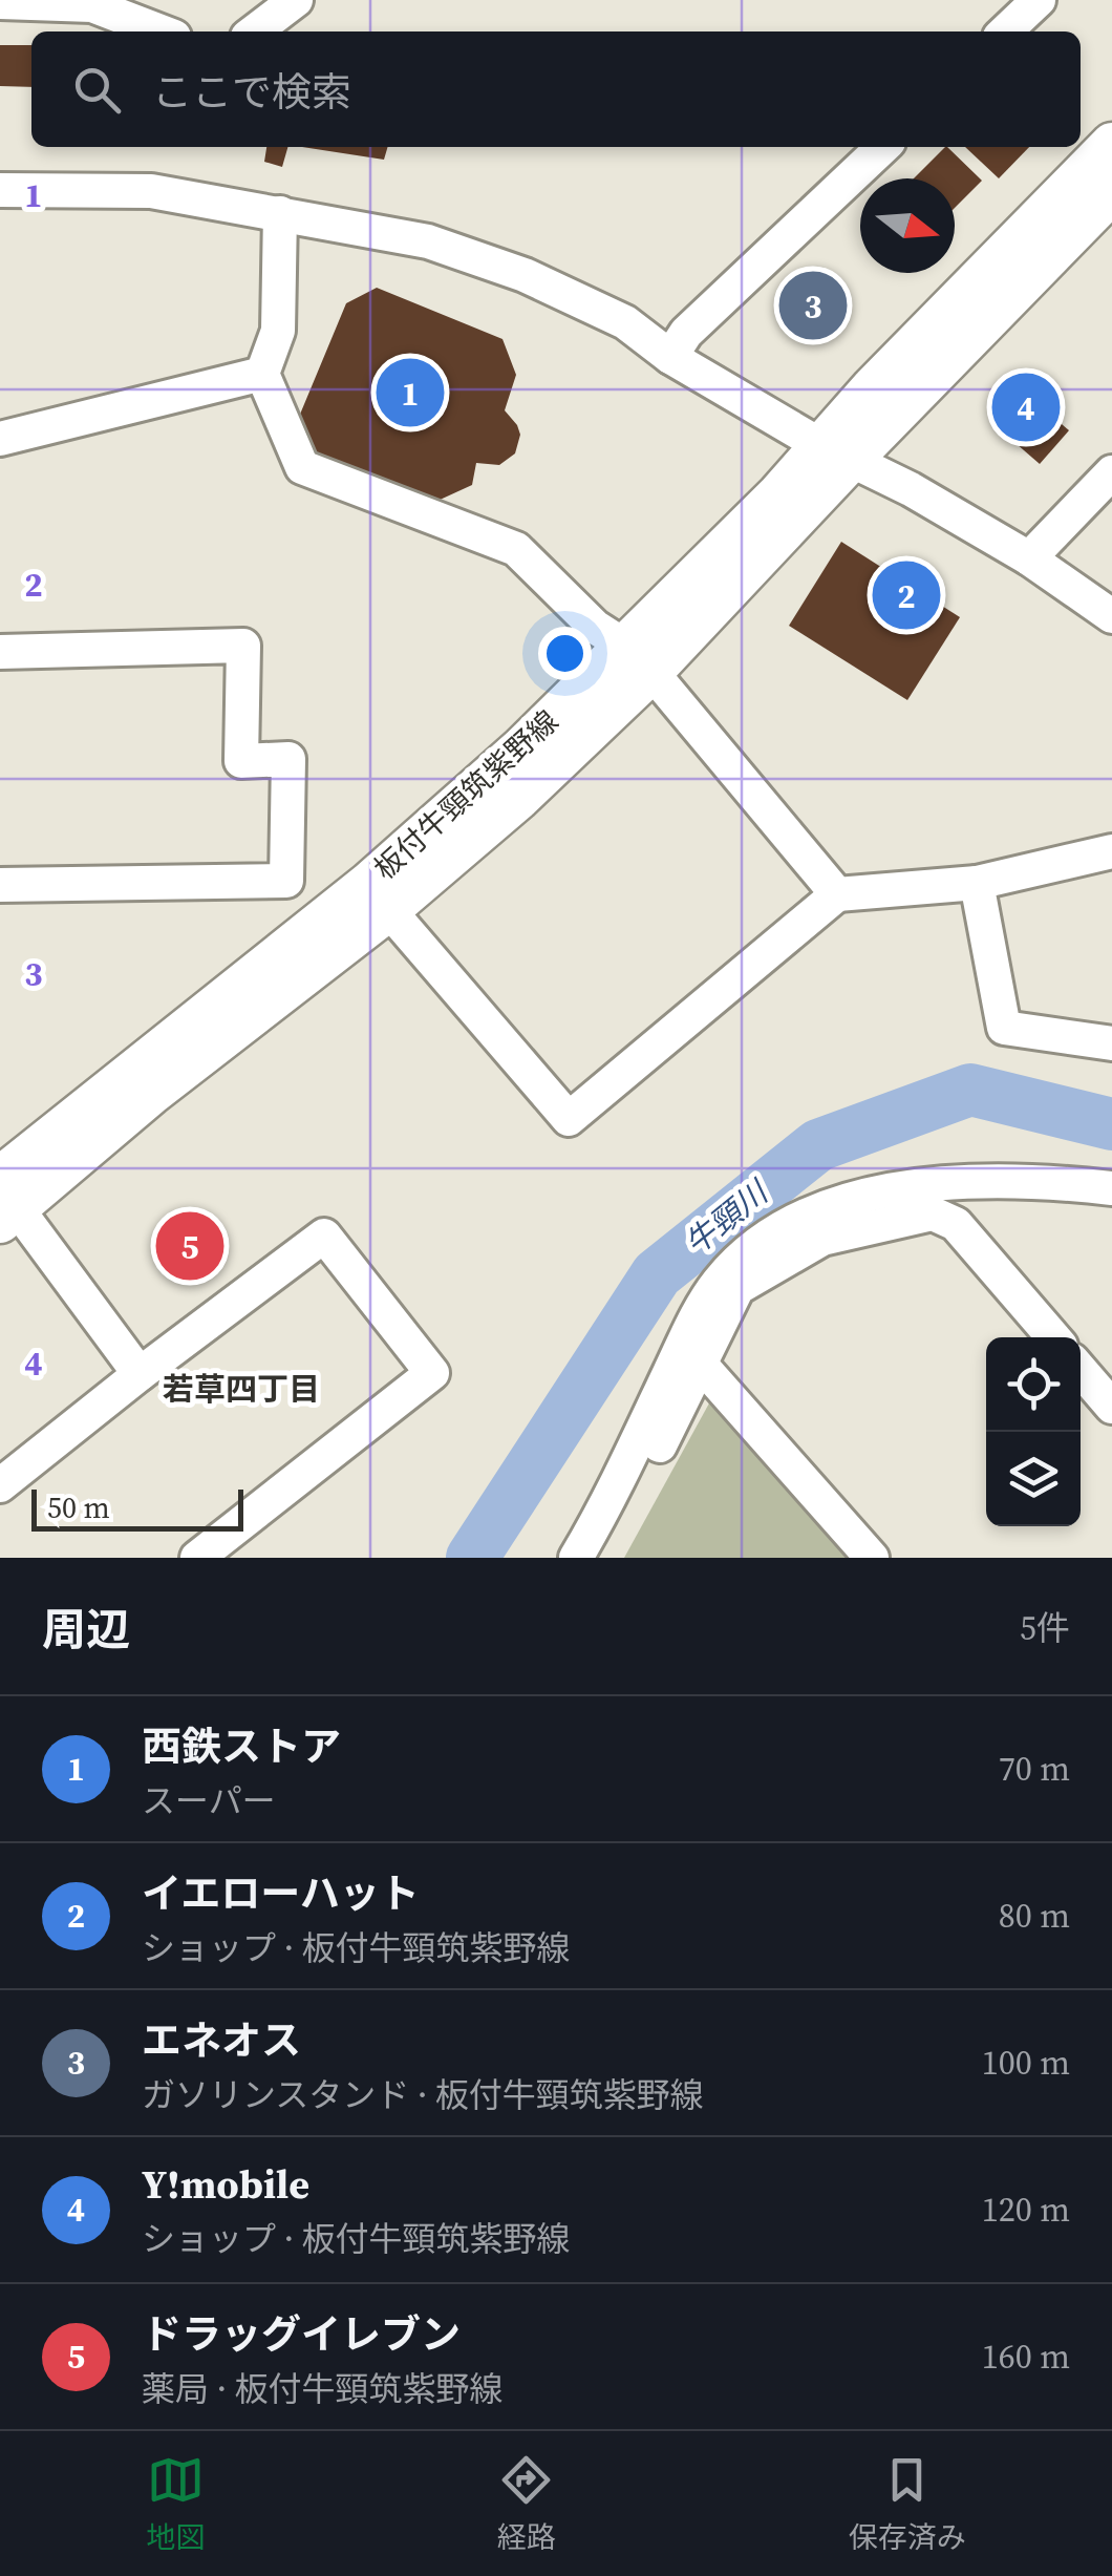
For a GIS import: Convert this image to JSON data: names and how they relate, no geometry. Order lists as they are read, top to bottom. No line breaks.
{"streets":{"main road":["板付牛頸筑紫野線"]},"districts":["若草四丁目"],"water":["牛頸川"],"scale_bar":"50 m","north":"right","page":{"search":"ここで検索","pins":["3","1","4","2","5"],"scale":"50 m","heading":["周辺","5件"],"list":[{"mark":"1","name":"西鉄ストア","note":"スーパー","value":"70 m"},{"mark":"2","name":"イエローハット","note":"ショップ · 板付牛頸筑紫野線","value":"80 m"},{"mark":"3","name":"エネオス","note":"ガソリンスタンド · 板付牛頸筑紫野線","value":"100 m"},{"mark":"4","name":"Y!mobile","note":"ショップ · 板付牛頸筑紫野線","value":"120 m"},{"mark":"5","name":"ドラッグイレブン","note":"薬局 · 板付牛頸筑紫野線","value":"160 m"}],"nav":["地図","経路","保存済み"]},"grid":{"rows":["1","2","3","4"]}}
